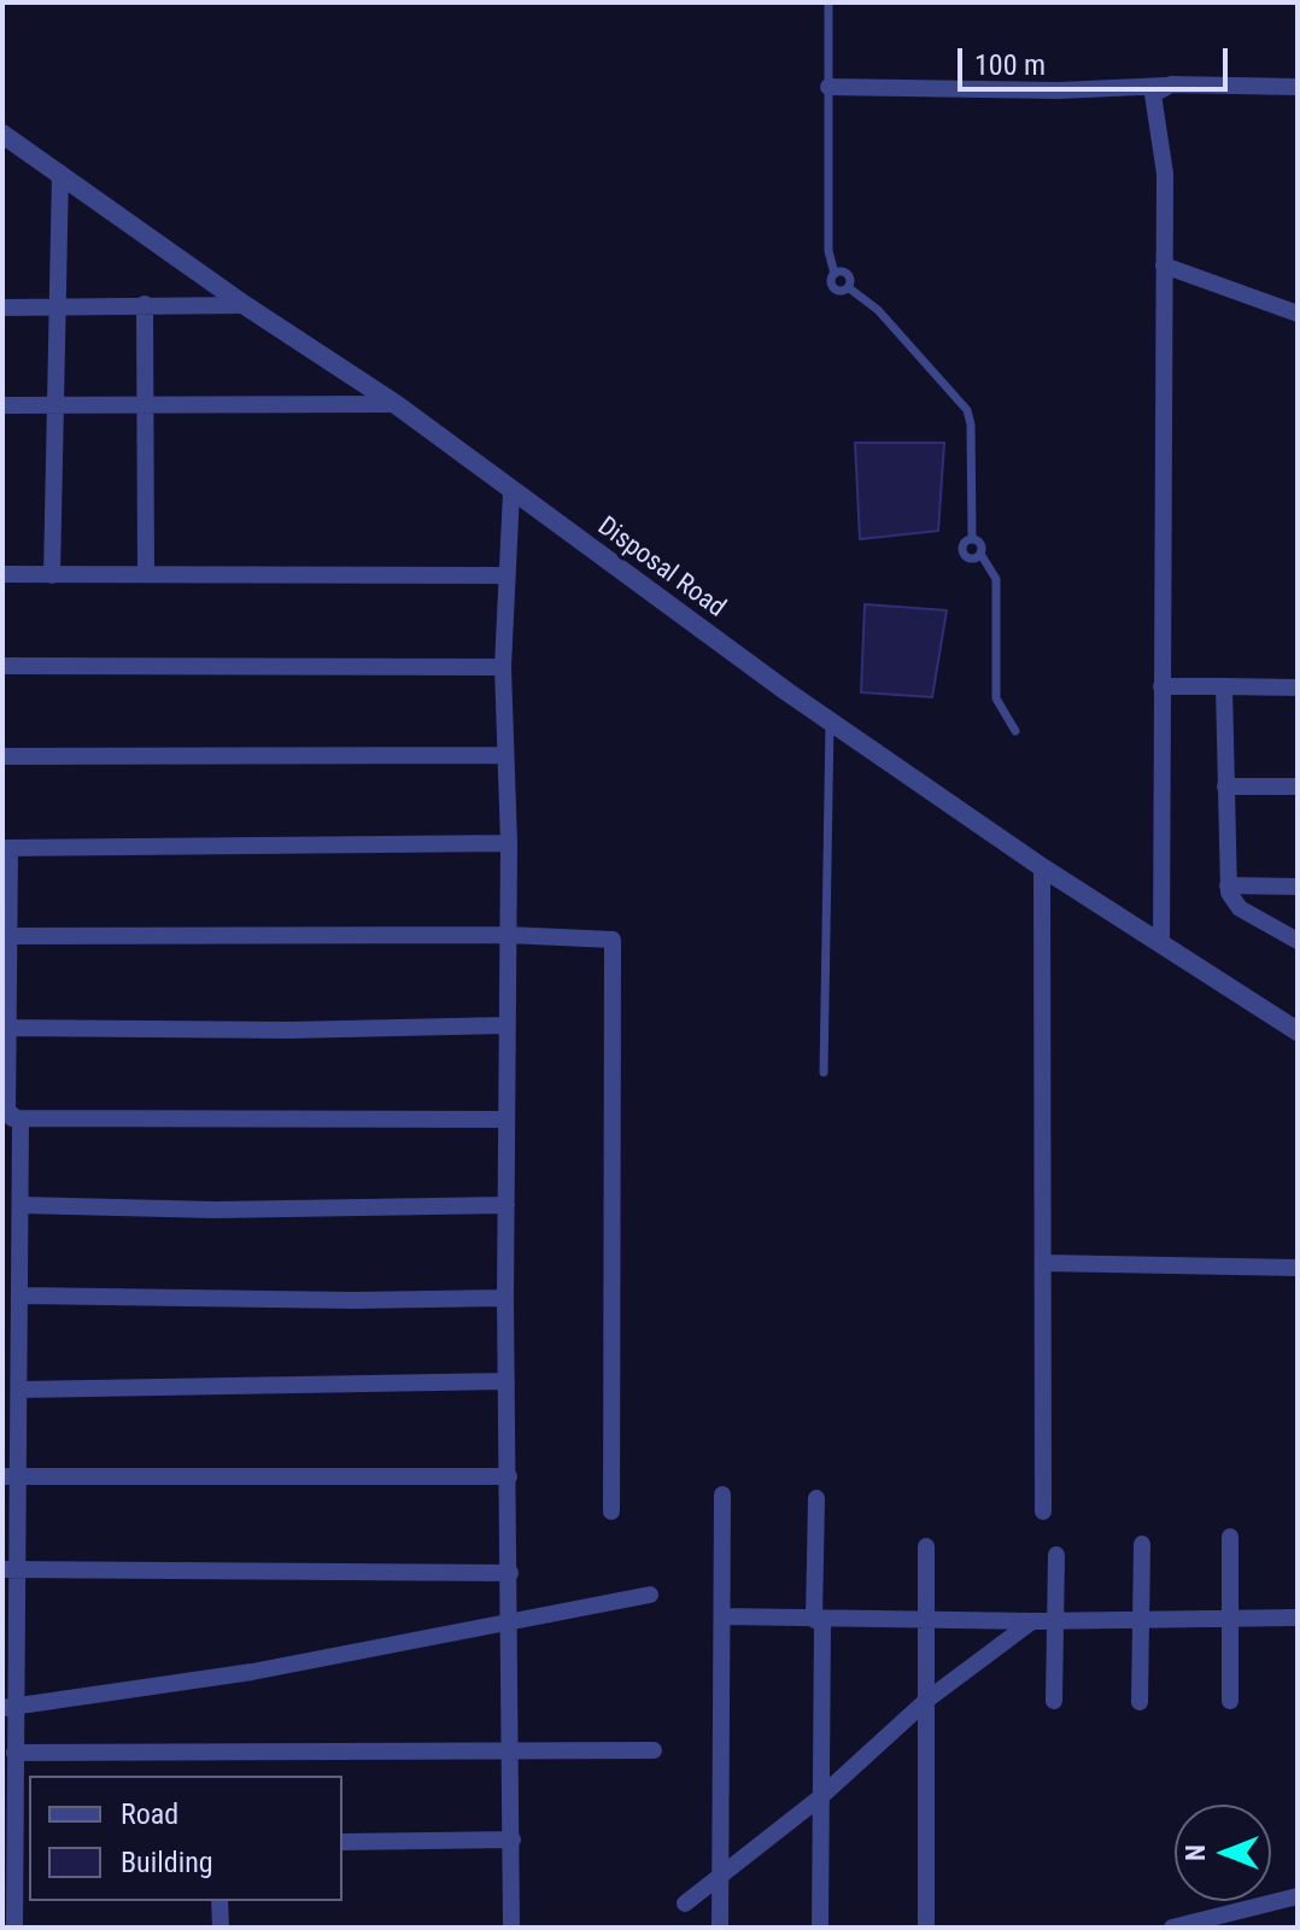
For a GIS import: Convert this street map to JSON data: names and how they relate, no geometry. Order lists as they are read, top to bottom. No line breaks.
{"streets":{"street":["Disposal Road"]},"legend":["Road","Building"],"scale_bar":"100 m","north":"left"}
